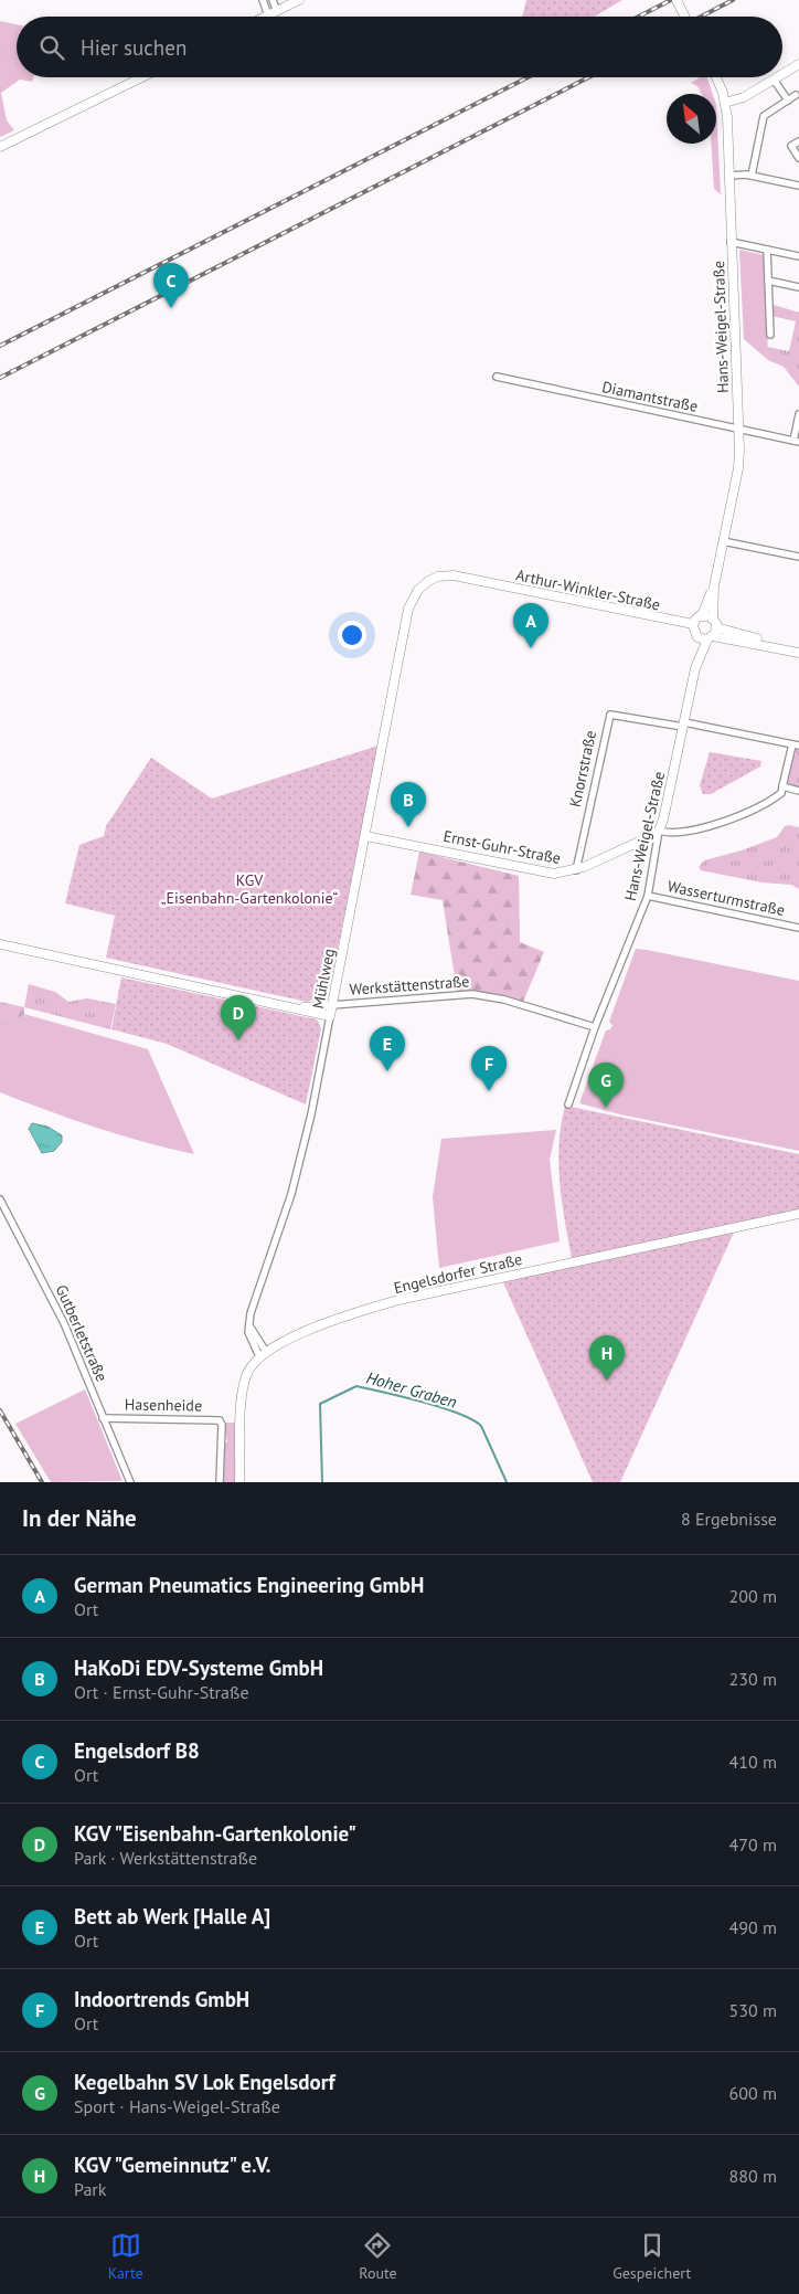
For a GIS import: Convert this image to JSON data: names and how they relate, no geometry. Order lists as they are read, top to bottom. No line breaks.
{"streets":{"street":["Hans-Weigel-Straße","Diamantstraße","Arthur-Winkler-Straße","Knorrstraße","Ernst-Guhr-Straße","Wasserturmstraße","Mühlweg","Werkstättenstraße","Engelsdorfer Straße","Gutberletstraße","Hasenheide"]},"crossings":[["Hans-Weigel-Straße","Diamantstraße"],["Hans-Weigel-Straße","Arthur-Winkler-Straße"],["Hans-Weigel-Straße","Knorrstraße"],["Hans-Weigel-Straße","Ernst-Guhr-Straße"],["Hans-Weigel-Straße","Wasserturmstraße"],["Hans-Weigel-Straße","Werkstättenstraße"],["Arthur-Winkler-Straße","Mühlweg"],["Knorrstraße","Ernst-Guhr-Straße"],["Ernst-Guhr-Straße","Mühlweg"],["Mühlweg","Werkstättenstraße"],["Mühlweg","Engelsdorfer Straße"],["Gutberletstraße","Hasenheide"]],"water":["Hoher Graben"],"parks":["KGV „Eisenbahn-Gartenkolonie“"],"north":"top left","page":{"search":"Hier suchen","pins":["C","A","B","D","E","F","G","H"],"heading":["In der Nähe","8 Ergebnisse"],"list":[{"mark":"A","name":"German Pneumatics Engineering GmbH","note":"Ort","value":"200 m"},{"mark":"B","name":"HaKoDi EDV-Systeme GmbH","note":"Ort · Ernst-Guhr-Straße","value":"230 m"},{"mark":"C","name":"Engelsdorf B8","note":"Ort","value":"410 m"},{"mark":"D","name":"KGV \"Eisenbahn-Gartenkolonie\"","note":"Park · Werkstättenstraße","value":"470 m"},{"mark":"E","name":"Bett ab Werk [Halle A]","note":"Ort","value":"490 m"},{"mark":"F","name":"Indoortrends GmbH","note":"Ort","value":"530 m"},{"mark":"G","name":"Kegelbahn SV Lok Engelsdorf","note":"Sport · Hans-Weigel-Straße","value":"600 m"},{"mark":"H","name":"KGV \"Gemeinnutz\" e.V.","note":"Park","value":"880 m"}],"nav":["Karte","Route","Gespeichert"]}}
